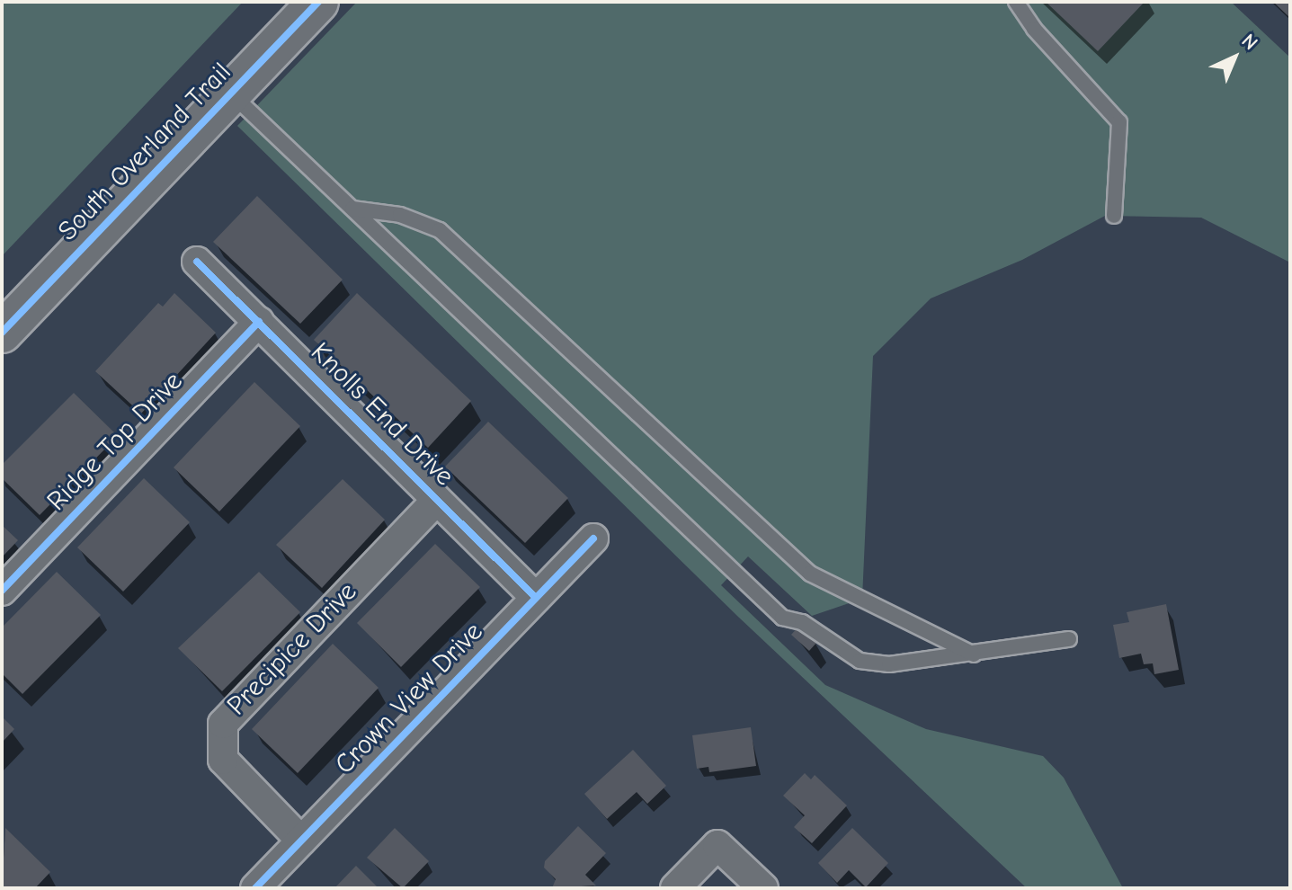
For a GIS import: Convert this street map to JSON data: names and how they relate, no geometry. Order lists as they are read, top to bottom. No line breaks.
{"streets":{"main road":["South Overland Trail"],"street":["Knolls End Drive","Ridge Top Drive","Precipice Drive","Crown View Drive"]},"crossings":[["Knolls End Drive","Ridge Top Drive"],["Knolls End Drive","Precipice Drive"],["Knolls End Drive","Crown View Drive"],["Precipice Drive","Crown View Drive"]],"north":"top right"}
